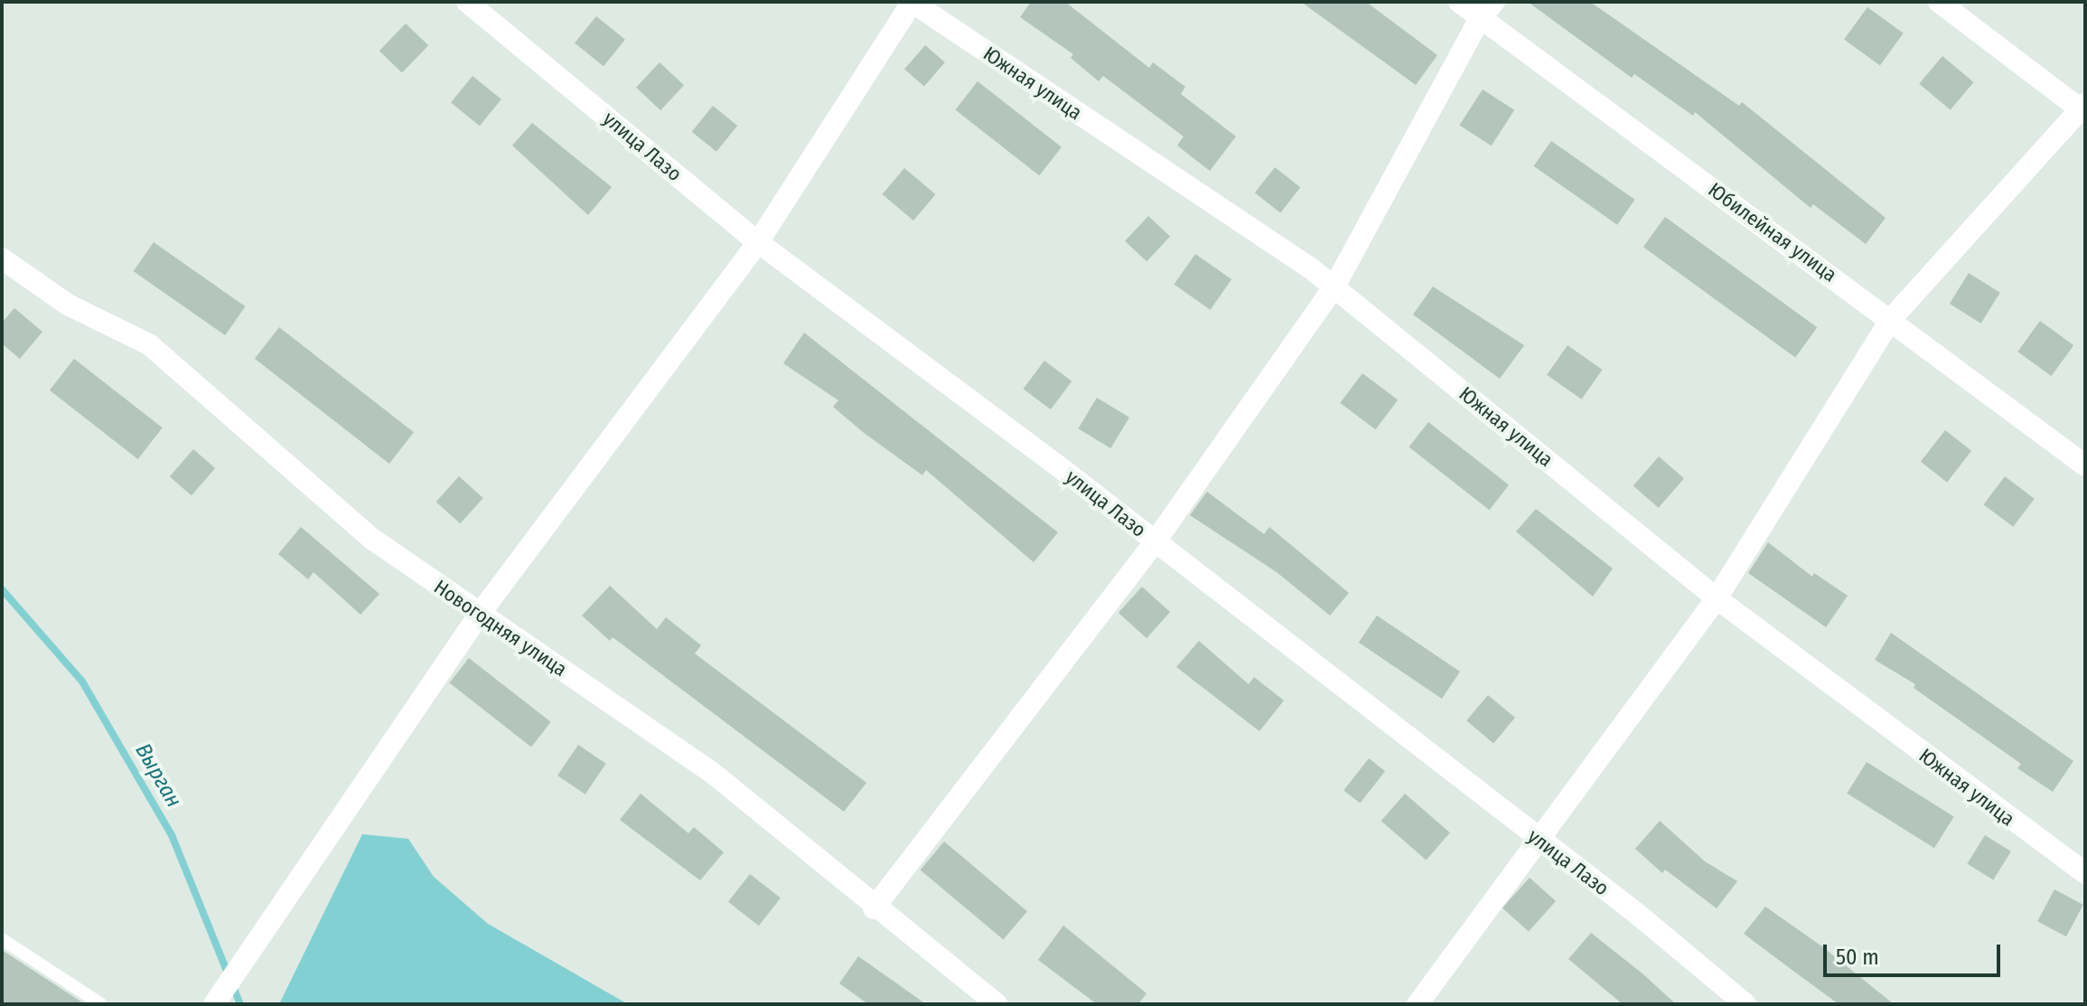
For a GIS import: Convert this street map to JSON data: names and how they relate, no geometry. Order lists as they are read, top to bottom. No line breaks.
{"streets":{"street":["Южная улица","улица Лазо","Юбилейная улица","Новогодняя улица"]},"water":["Вырган"],"scale_bar":"50 m"}
